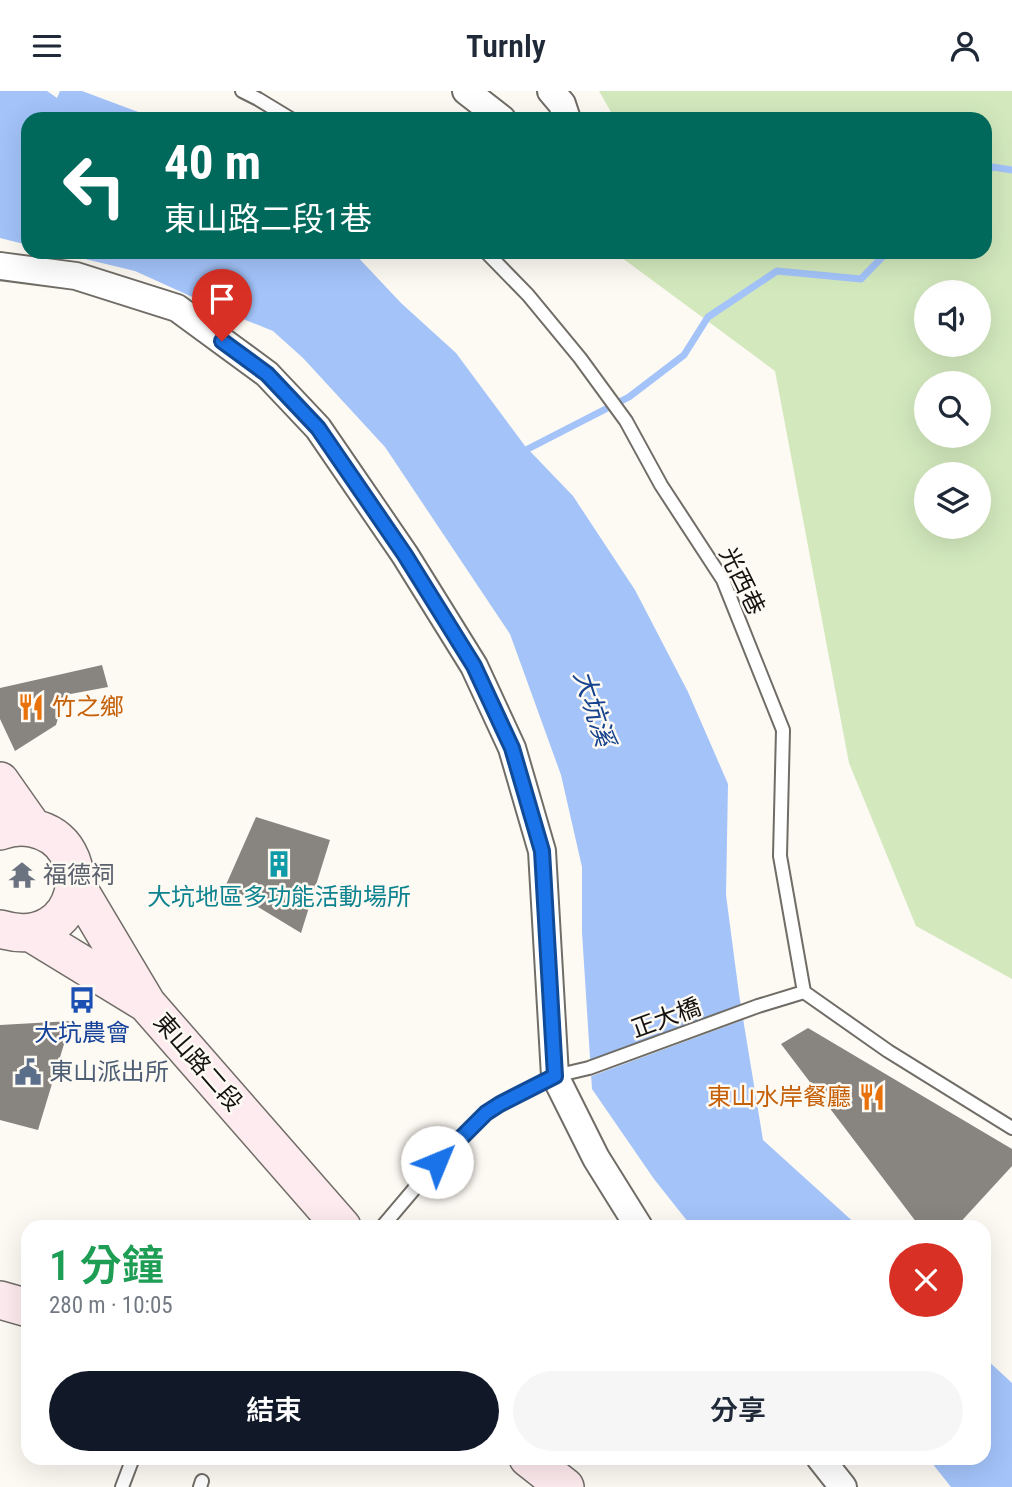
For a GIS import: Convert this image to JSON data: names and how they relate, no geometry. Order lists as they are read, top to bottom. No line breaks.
{"streets":{"main road":["東山路二段"],"lane":["光西巷","正大橋"]},"crossings":[["光西巷","正大橋"]],"water":["大坑溪"],"places":{"restaurant":["竹之鄉","東山水岸餐廳"],"building":["大坑地區多功能活動場所"],"temple":["福德祠"],"bus stop":["大坑農會"],"public building":["東山派出所"]},"page":{"header":"Turnly","turn":["40 m","東山路二段1巷"],"heading":["1 分鐘","280 m · 10:05"],"buttons":["結束","分享"]}}
